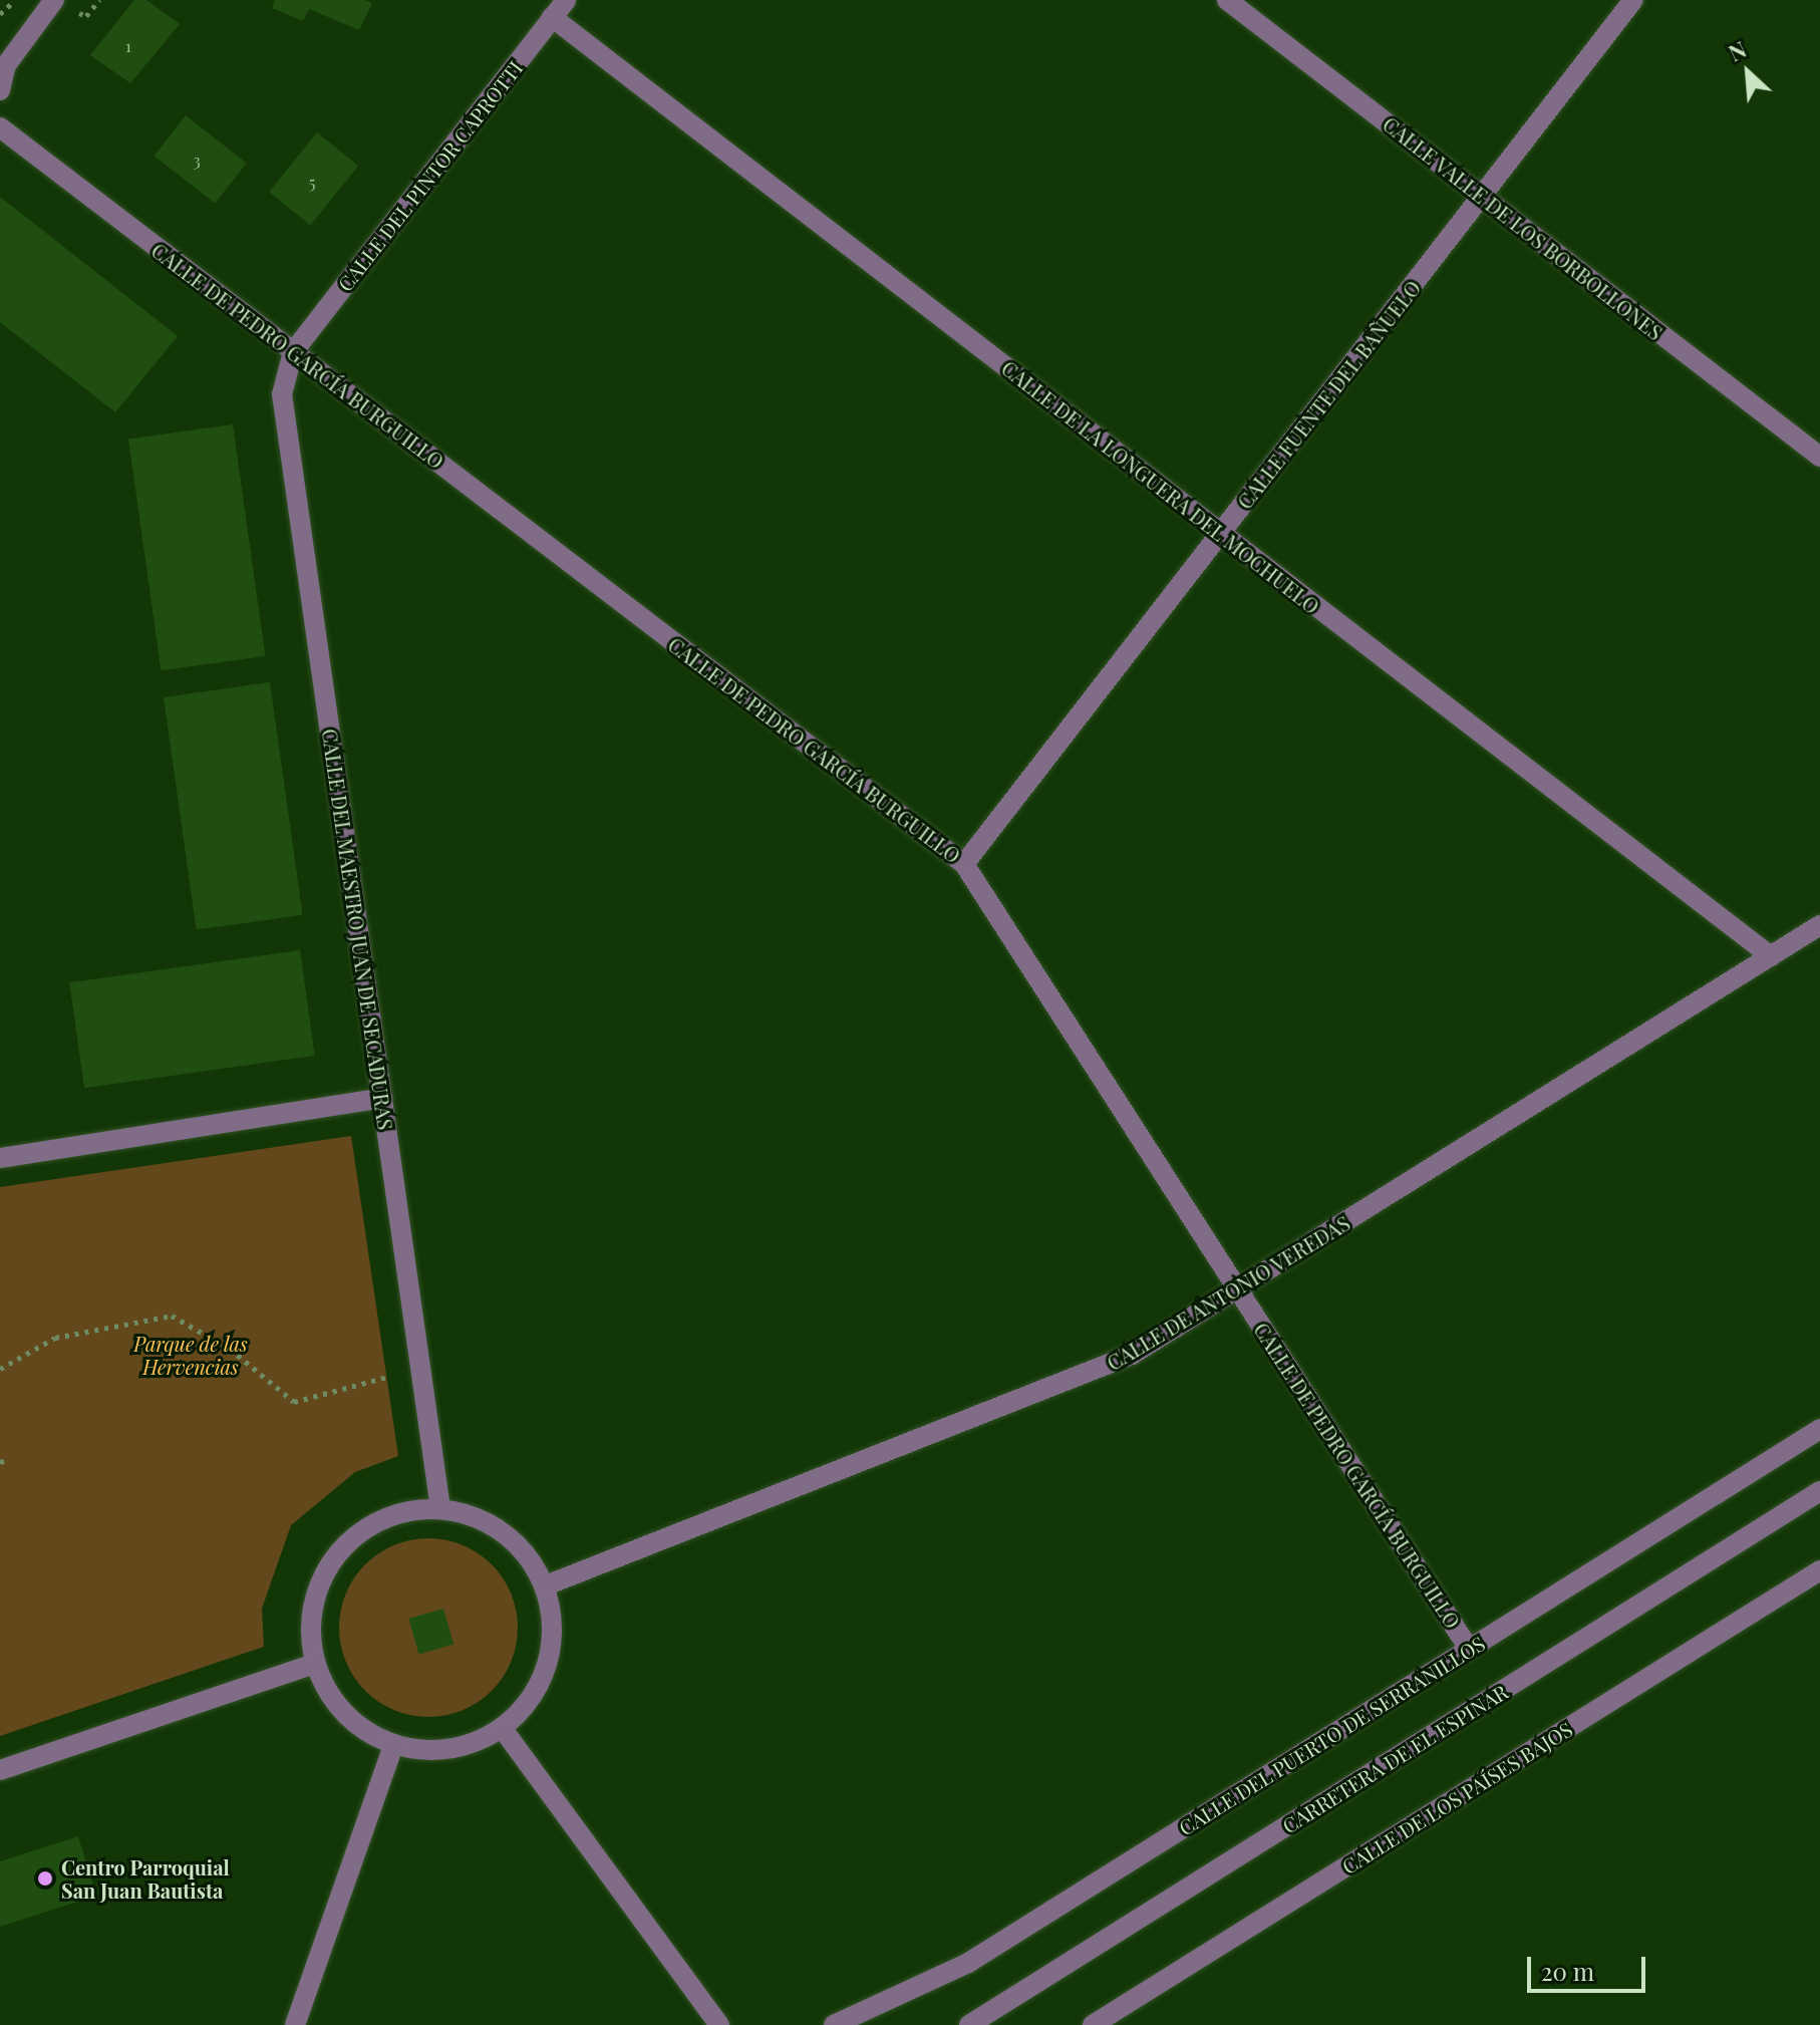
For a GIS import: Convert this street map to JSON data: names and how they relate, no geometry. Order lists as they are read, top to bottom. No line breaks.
{"streets":{"street":["CALLE DEL PINTOR CAPROTTI","CALLE VALLE DE LOS BORBOLLONES","CALLE DE PEDRO GARCÍA BURGUILLO","CALLE FUENTE DEL BAÑUELO","CALLE DE LA LONGUERA DEL MOCHUELO","CALLE DEL MAESTRO JUAN DE SECADURAS","CALLE DE ANTONIO VEREDAS","CALLE DEL PUERTO DE SERRANILLOS","CARRETERA DE EL ESPINAR","CALLE DE LOS PAÍSES BAJOS"]},"crossings":[["CALLE DEL PINTOR CAPROTTI","CALLE DE PEDRO GARCÍA BURGUILLO"],["CALLE DEL PINTOR CAPROTTI","CALLE DE LA LONGUERA DEL MOCHUELO"],["CALLE DEL PINTOR CAPROTTI","CALLE DEL MAESTRO JUAN DE SECADURAS"],["CALLE VALLE DE LOS BORBOLLONES","CALLE FUENTE DEL BAÑUELO"],["CALLE DE PEDRO GARCÍA BURGUILLO","CALLE FUENTE DEL BAÑUELO"],["CALLE DE PEDRO GARCÍA BURGUILLO","CALLE DEL MAESTRO JUAN DE SECADURAS"],["CALLE DE PEDRO GARCÍA BURGUILLO","CALLE DE ANTONIO VEREDAS"],["CALLE DE PEDRO GARCÍA BURGUILLO","CALLE DEL PUERTO DE SERRANILLOS"],["CALLE FUENTE DEL BAÑUELO","CALLE DE LA LONGUERA DEL MOCHUELO"],["CALLE DE LA LONGUERA DEL MOCHUELO","CALLE DE ANTONIO VEREDAS"],["CALLE DEL MAESTRO JUAN DE SECADURAS","CALLE DE ANTONIO VEREDAS"]],"parks":["Parque de las Hervencias"],"places":["Centro Parroquial San Juan Bautista"],"house_numbers":["1","3","5"],"scale_bar":"20 m","north":"top left"}
